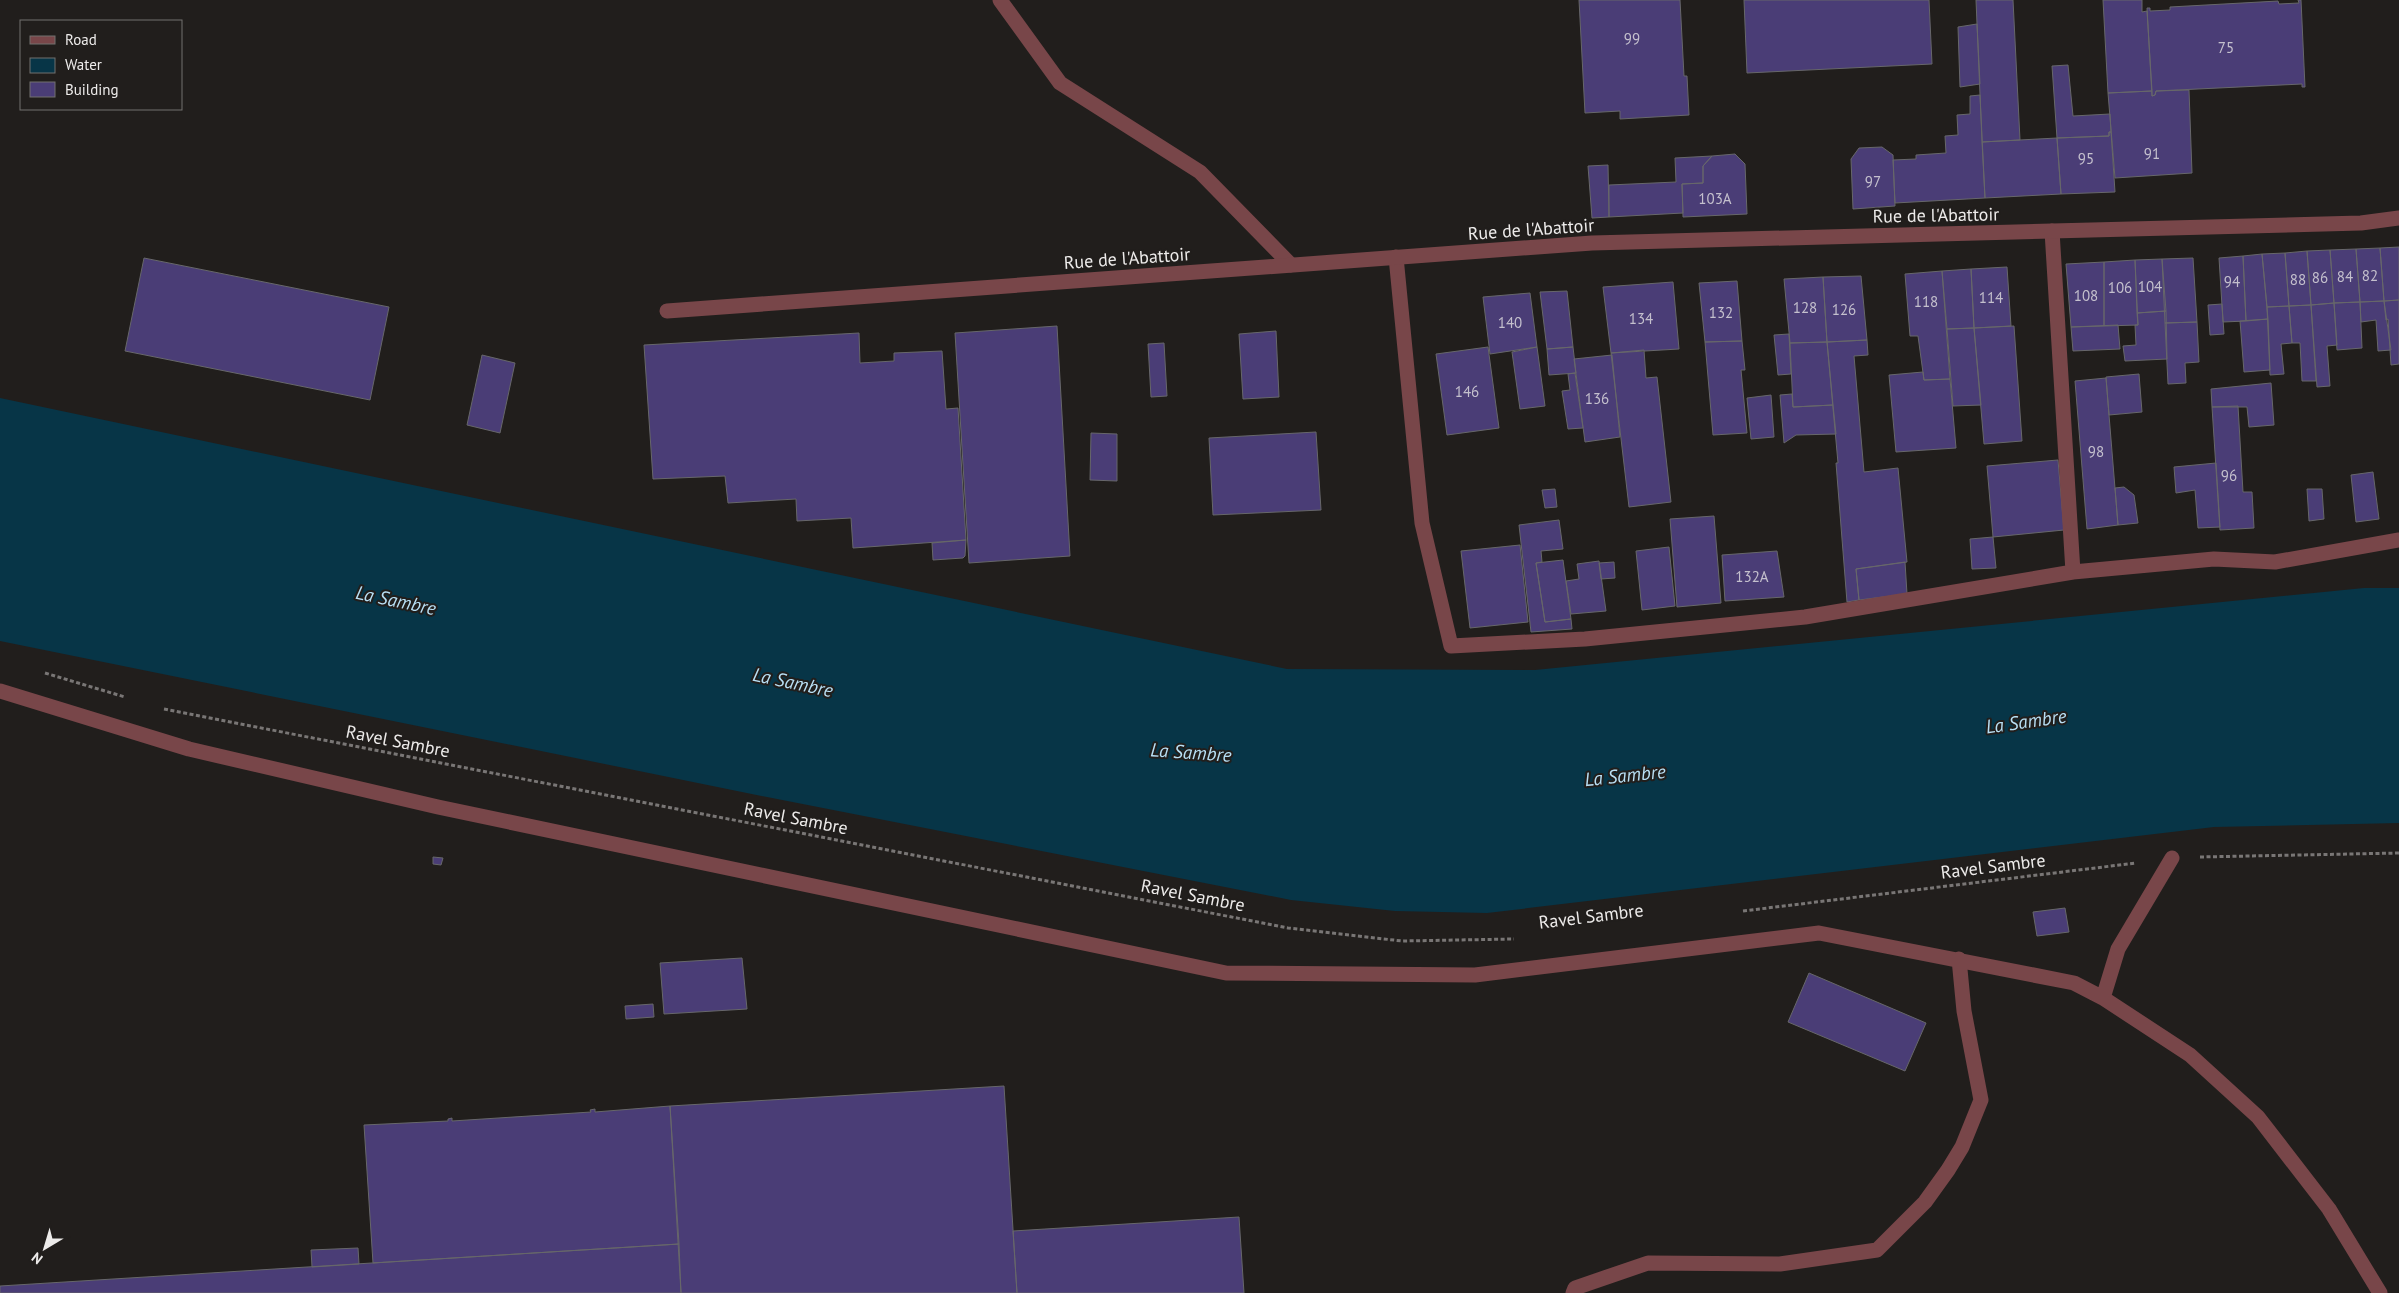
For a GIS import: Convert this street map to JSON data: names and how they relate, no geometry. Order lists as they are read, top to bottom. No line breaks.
{"streets":{"street":["Rue de l'Abattoir"],"path":["Ravel Sambre"]},"water":["La Sambre"],"house_numbers":["99","75","91","95","97","103A","82","84","86","88","94","104","106","108","114","118","128","126","132","134","140","146","136","98","96","132A"],"legend":["Road","Water","Building"],"north":"bottom left"}
